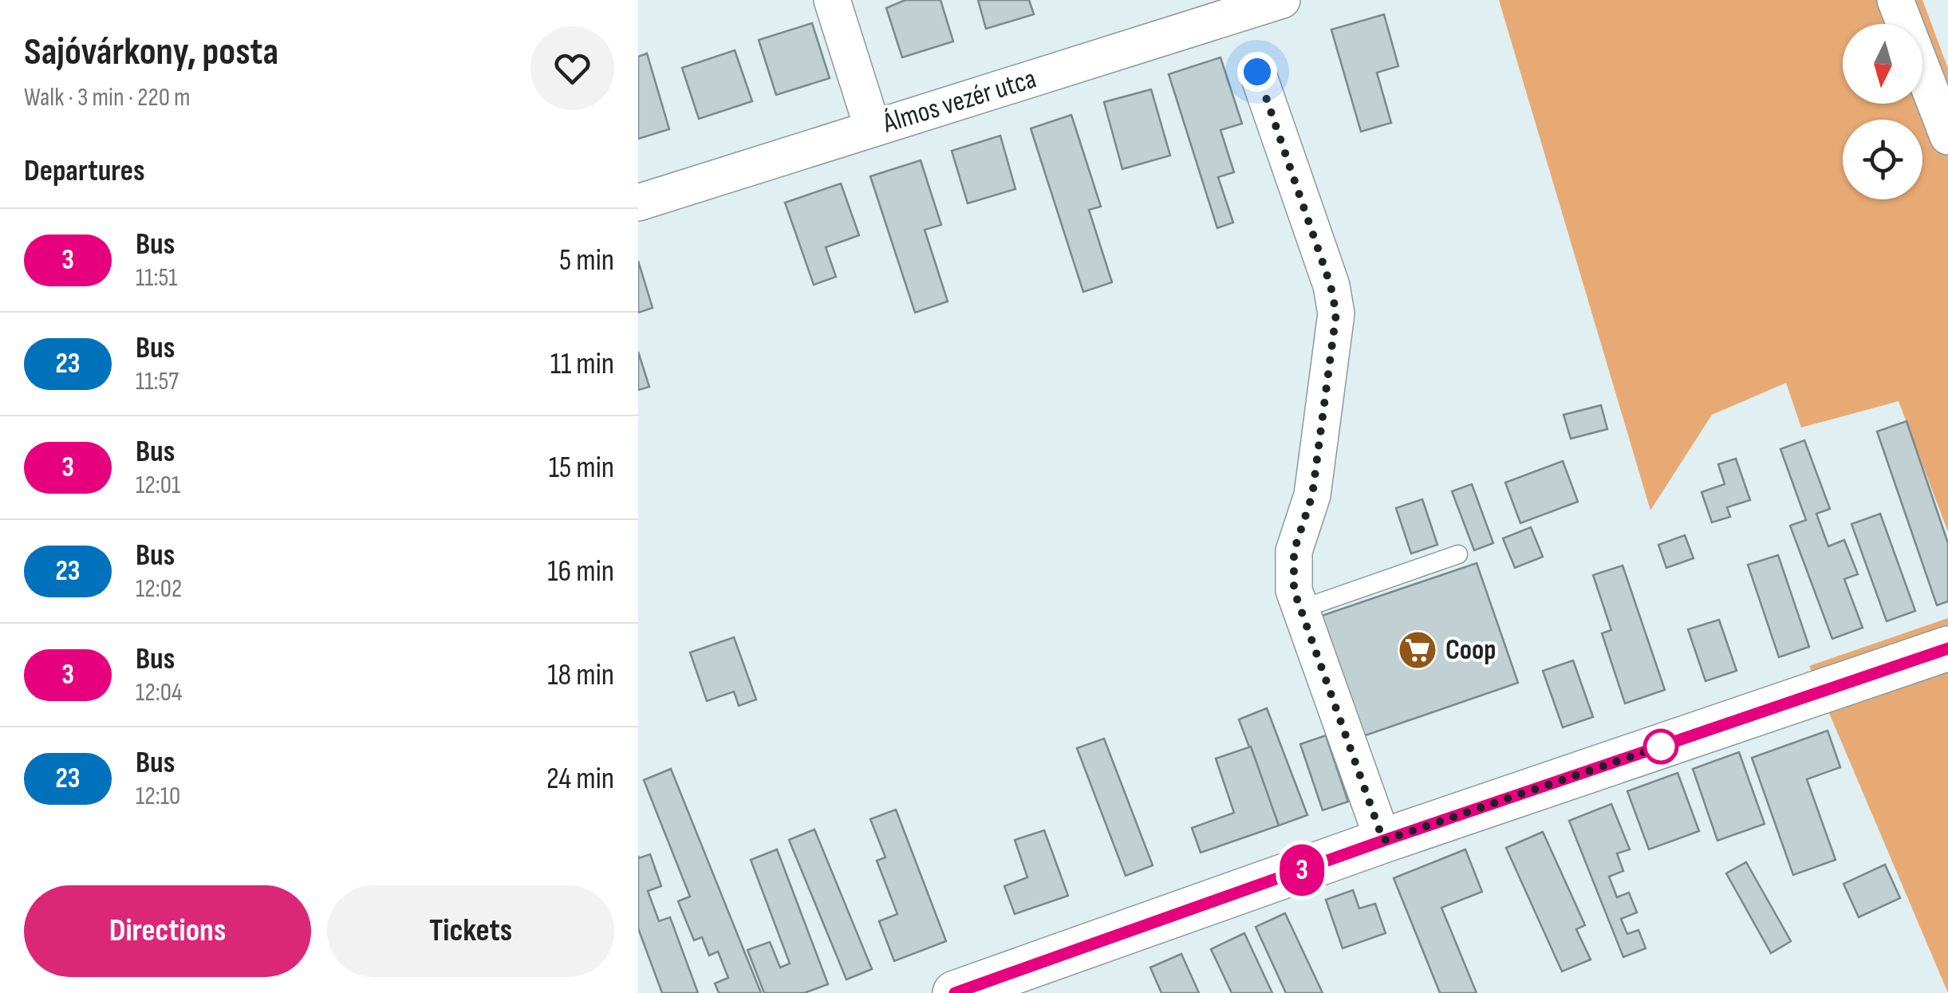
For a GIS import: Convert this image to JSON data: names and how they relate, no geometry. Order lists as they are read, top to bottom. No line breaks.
{"streets":{"street":["Álmos vezér utca"]},"places":{"supermarket":["Coop"]},"lines":["bus line 3"],"north":"bottom","page":{"heading":[["Sajóvárkony, posta","Walk · 3 min · 220 m"],"Departures"],"on_map":"3","list":[{"mark":"3","name":"Bus","note":"11:51","value":"5 min"},{"mark":"23","name":"Bus","note":"11:57","value":"11 min"},{"mark":"3","name":"Bus","note":"12:01","value":"15 min"},{"mark":"23","name":"Bus","note":"12:02","value":"16 min"},{"mark":"3","name":"Bus","note":"12:04","value":"18 min"},{"mark":"23","name":"Bus","note":"12:10","value":"24 min"}],"buttons":["Directions","Tickets"]}}
